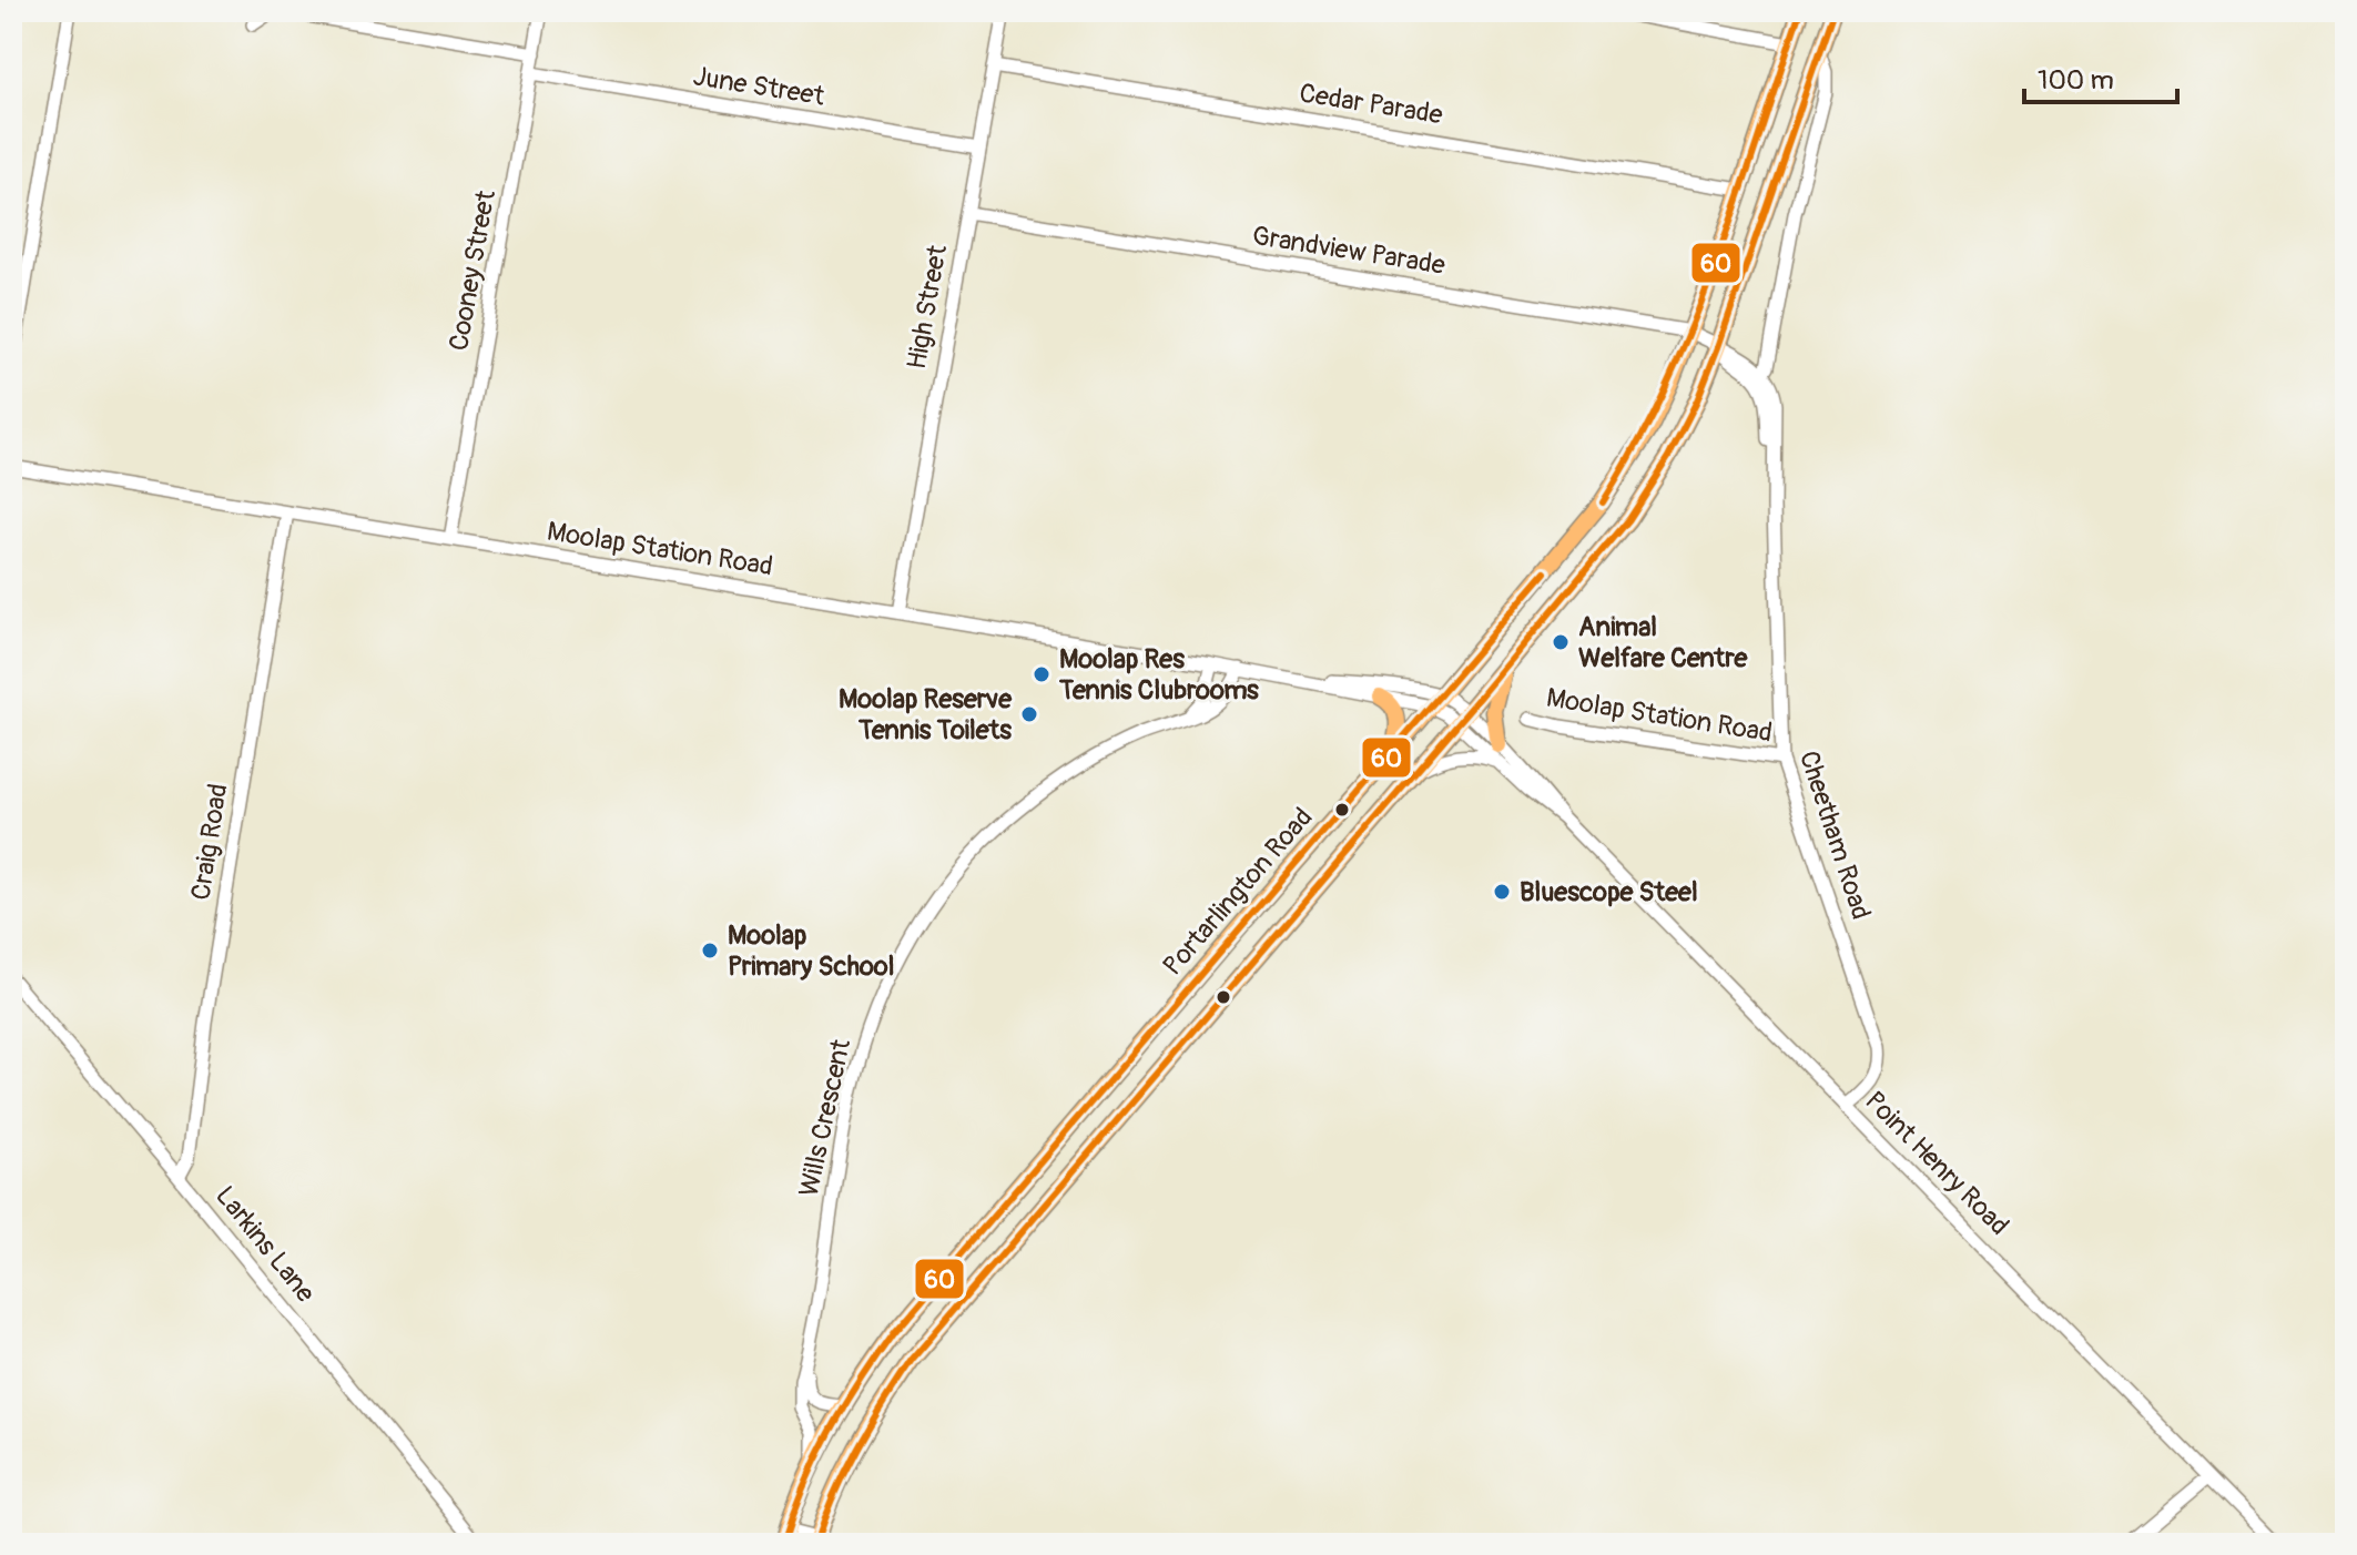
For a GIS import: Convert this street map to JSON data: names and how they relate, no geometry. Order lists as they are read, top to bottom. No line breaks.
{"streets":{"main road":["Portarlington Road"],"street":["June Street","Cedar Parade","Grandview Parade","Cooney Street","High Street","Moolap Station Road","Cheetham Road","Craig Road","Wills Crescent","Point Henry Road","Larkins Lane"]},"crossings":[["June Street","Cooney Street"],["June Street","High Street"],["Cedar Parade","High Street"],["Cedar Parade","Portarlington Road"],["Grandview Parade","High Street"],["Grandview Parade","Portarlington Road"],["Cooney Street","Moolap Station Road"],["High Street","Moolap Station Road"],["Moolap Station Road","Cheetham Road"],["Moolap Station Road","Craig Road"],["Moolap Station Road","Portarlington Road"],["Moolap Station Road","Wills Crescent"],["Moolap Station Road","Point Henry Road"],["Cheetham Road","Point Henry Road"],["Craig Road","Larkins Lane"],["Portarlington Road","Wills Crescent"],["Portarlington Road","Point Henry Road"]],"places":["Animal Welfare Centre","Moolap Res Tennis Clubrooms","Moolap Reserve Tennis Toilets","Bluescope Steel","Moolap Primary School"],"lines":["transit line 60"],"scale_bar":"100 m"}
